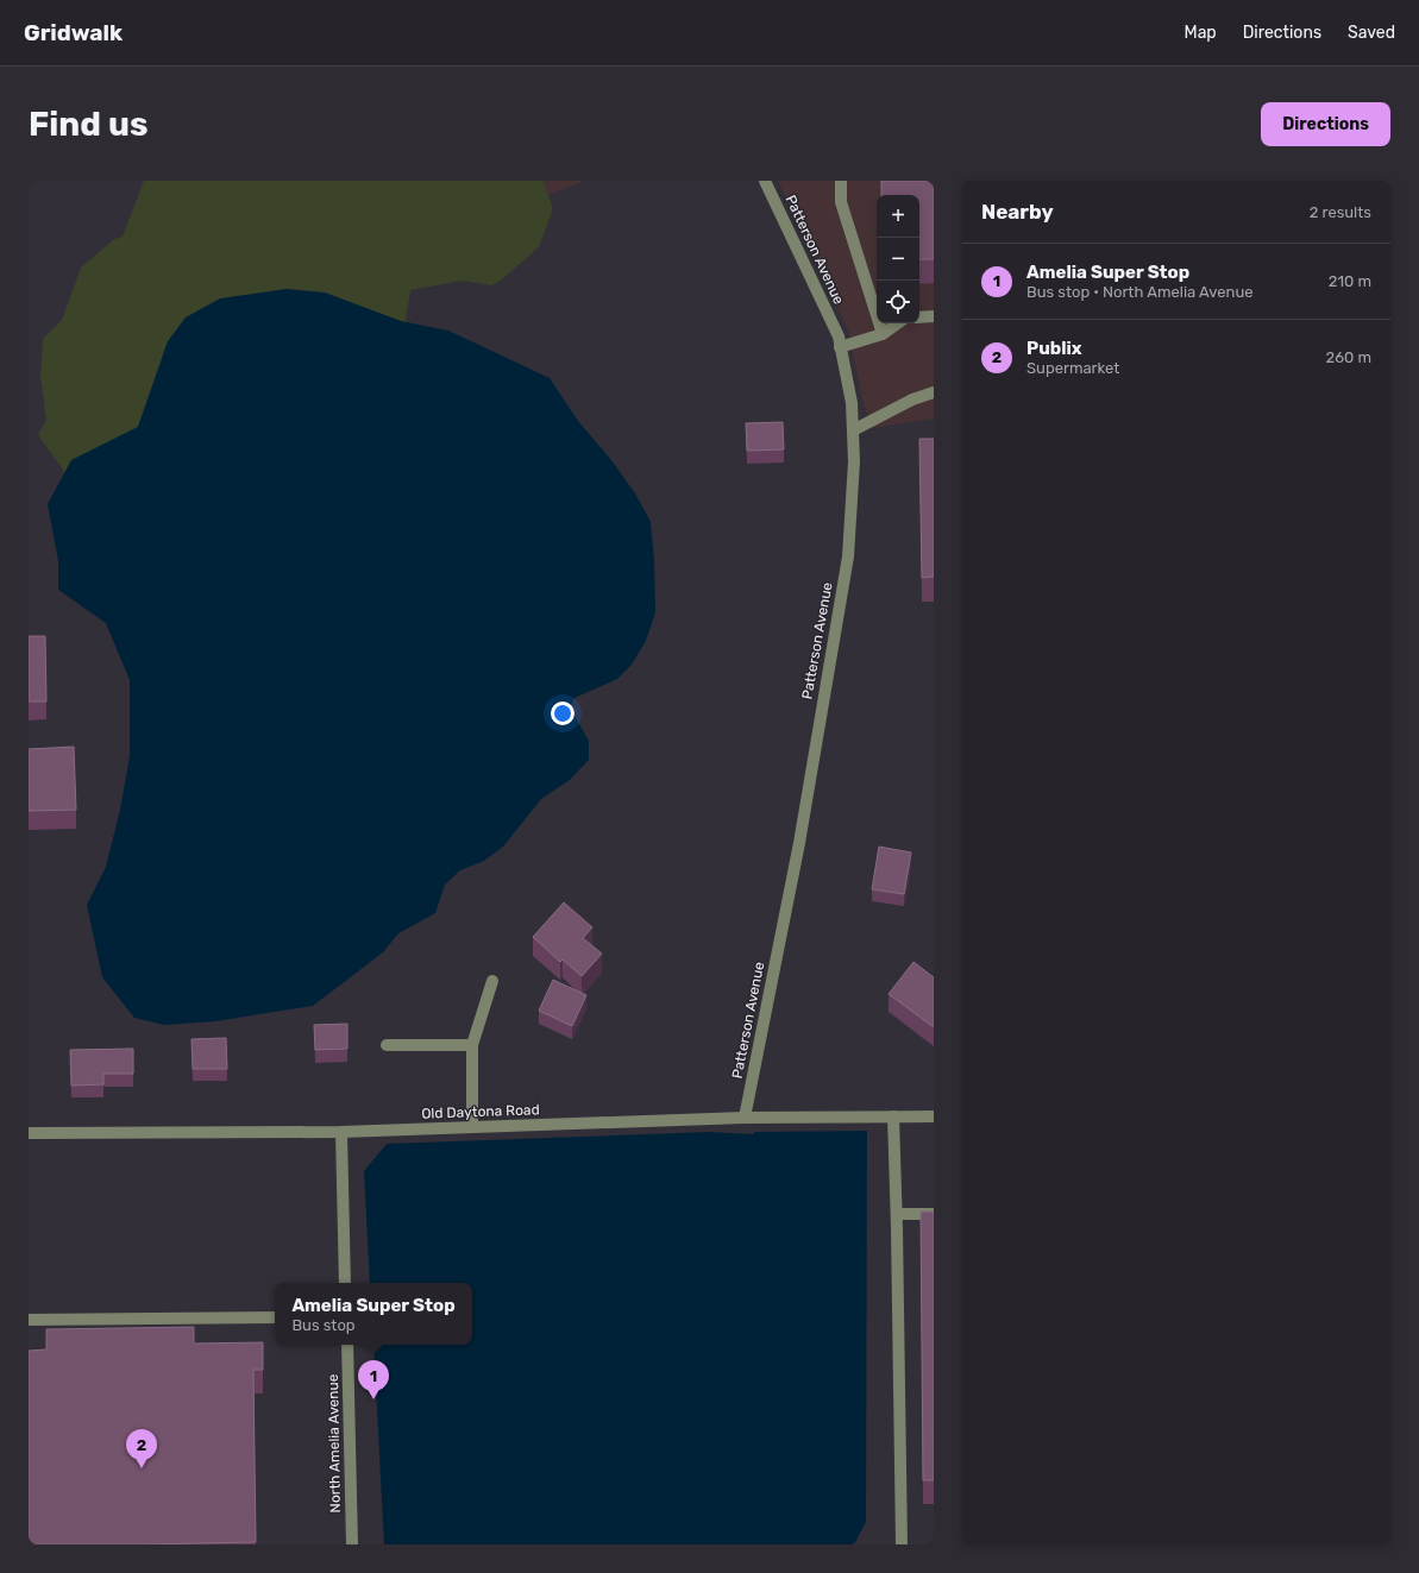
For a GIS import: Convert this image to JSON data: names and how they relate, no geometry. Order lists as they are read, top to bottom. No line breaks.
{"streets":{"street":["Patterson Avenue","Old Daytona Road","North Amelia Avenue"]},"crossings":[["Patterson Avenue","Old Daytona Road"]],"page":{"header":"Gridwalk","nav":["Map","Directions","Saved"],"buttons":"Directions","title":"Find us","heading":["Nearby","2 results"],"map_buttons":["+","−"],"list":[{"mark":"1","name":"Amelia Super Stop","note":"Bus stop · North Amelia Avenue","value":"210 m"},{"mark":"2","name":"Publix","note":"Supermarket","value":"260 m"}],"popup":["Amelia Super Stop","Bus stop"],"pins":["1","2"]}}
